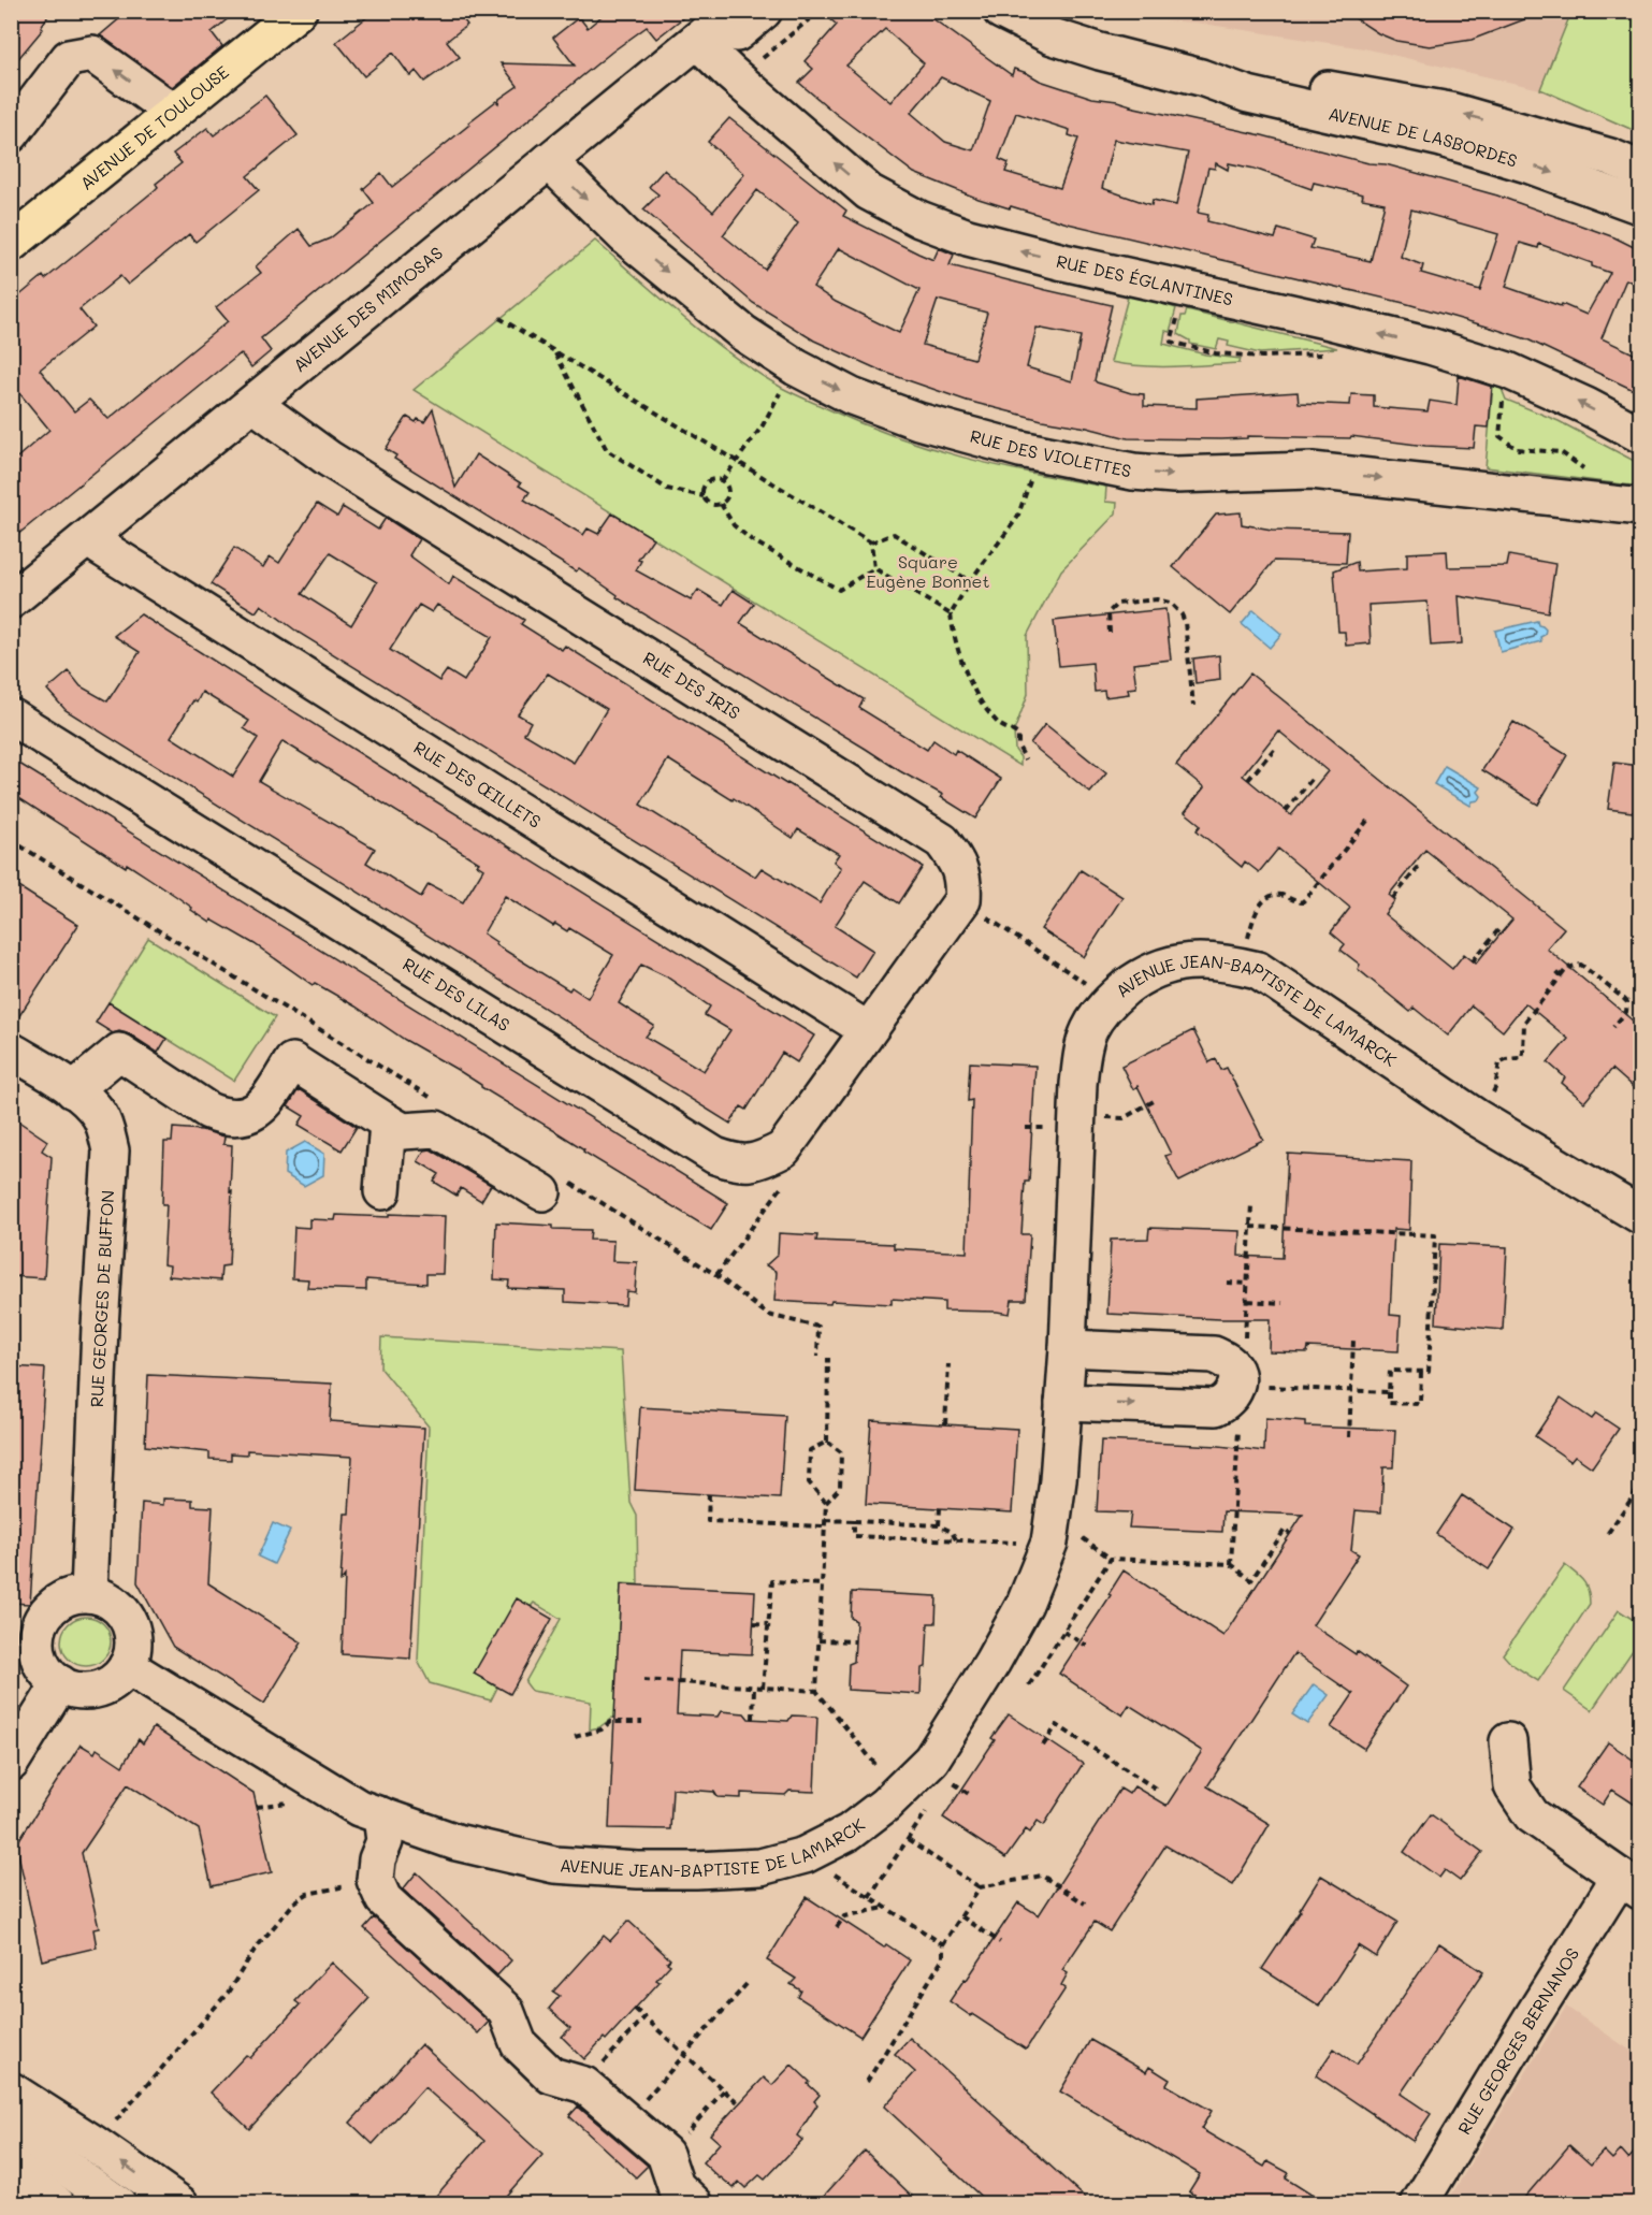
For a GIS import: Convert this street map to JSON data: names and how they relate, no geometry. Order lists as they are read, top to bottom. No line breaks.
{"streets":{"main road":["AVENUE DE TOULOUSE"],"street":["AVENUE DE LASBORDES","RUE DES ÉGLANTINES","AVENUE DES MIMOSAS","RUE DES VIOLETTES","RUE DES IRIS","RUE DES ŒILLETS","RUE DES LILAS","AVENUE JEAN-BAPTISTE DE LAMARCK","RUE GEORGES DE BUFFON","RUE GEORGES BERNANOS"]},"crossings":[["RUE DES ÉGLANTINES","AVENUE DES MIMOSAS"],["AVENUE DES MIMOSAS","RUE DES VIOLETTES"],["AVENUE DES MIMOSAS","RUE DES IRIS"],["AVENUE DES MIMOSAS","RUE DES ŒILLETS"],["RUE DES ŒILLETS","RUE DES LILAS"],["AVENUE JEAN-BAPTISTE DE LAMARCK","RUE GEORGES DE BUFFON"]],"one_way":["RUE DES ÉGLANTINES","RUE DES VIOLETTES"],"parks":["Square Eugène Bonnet"]}
